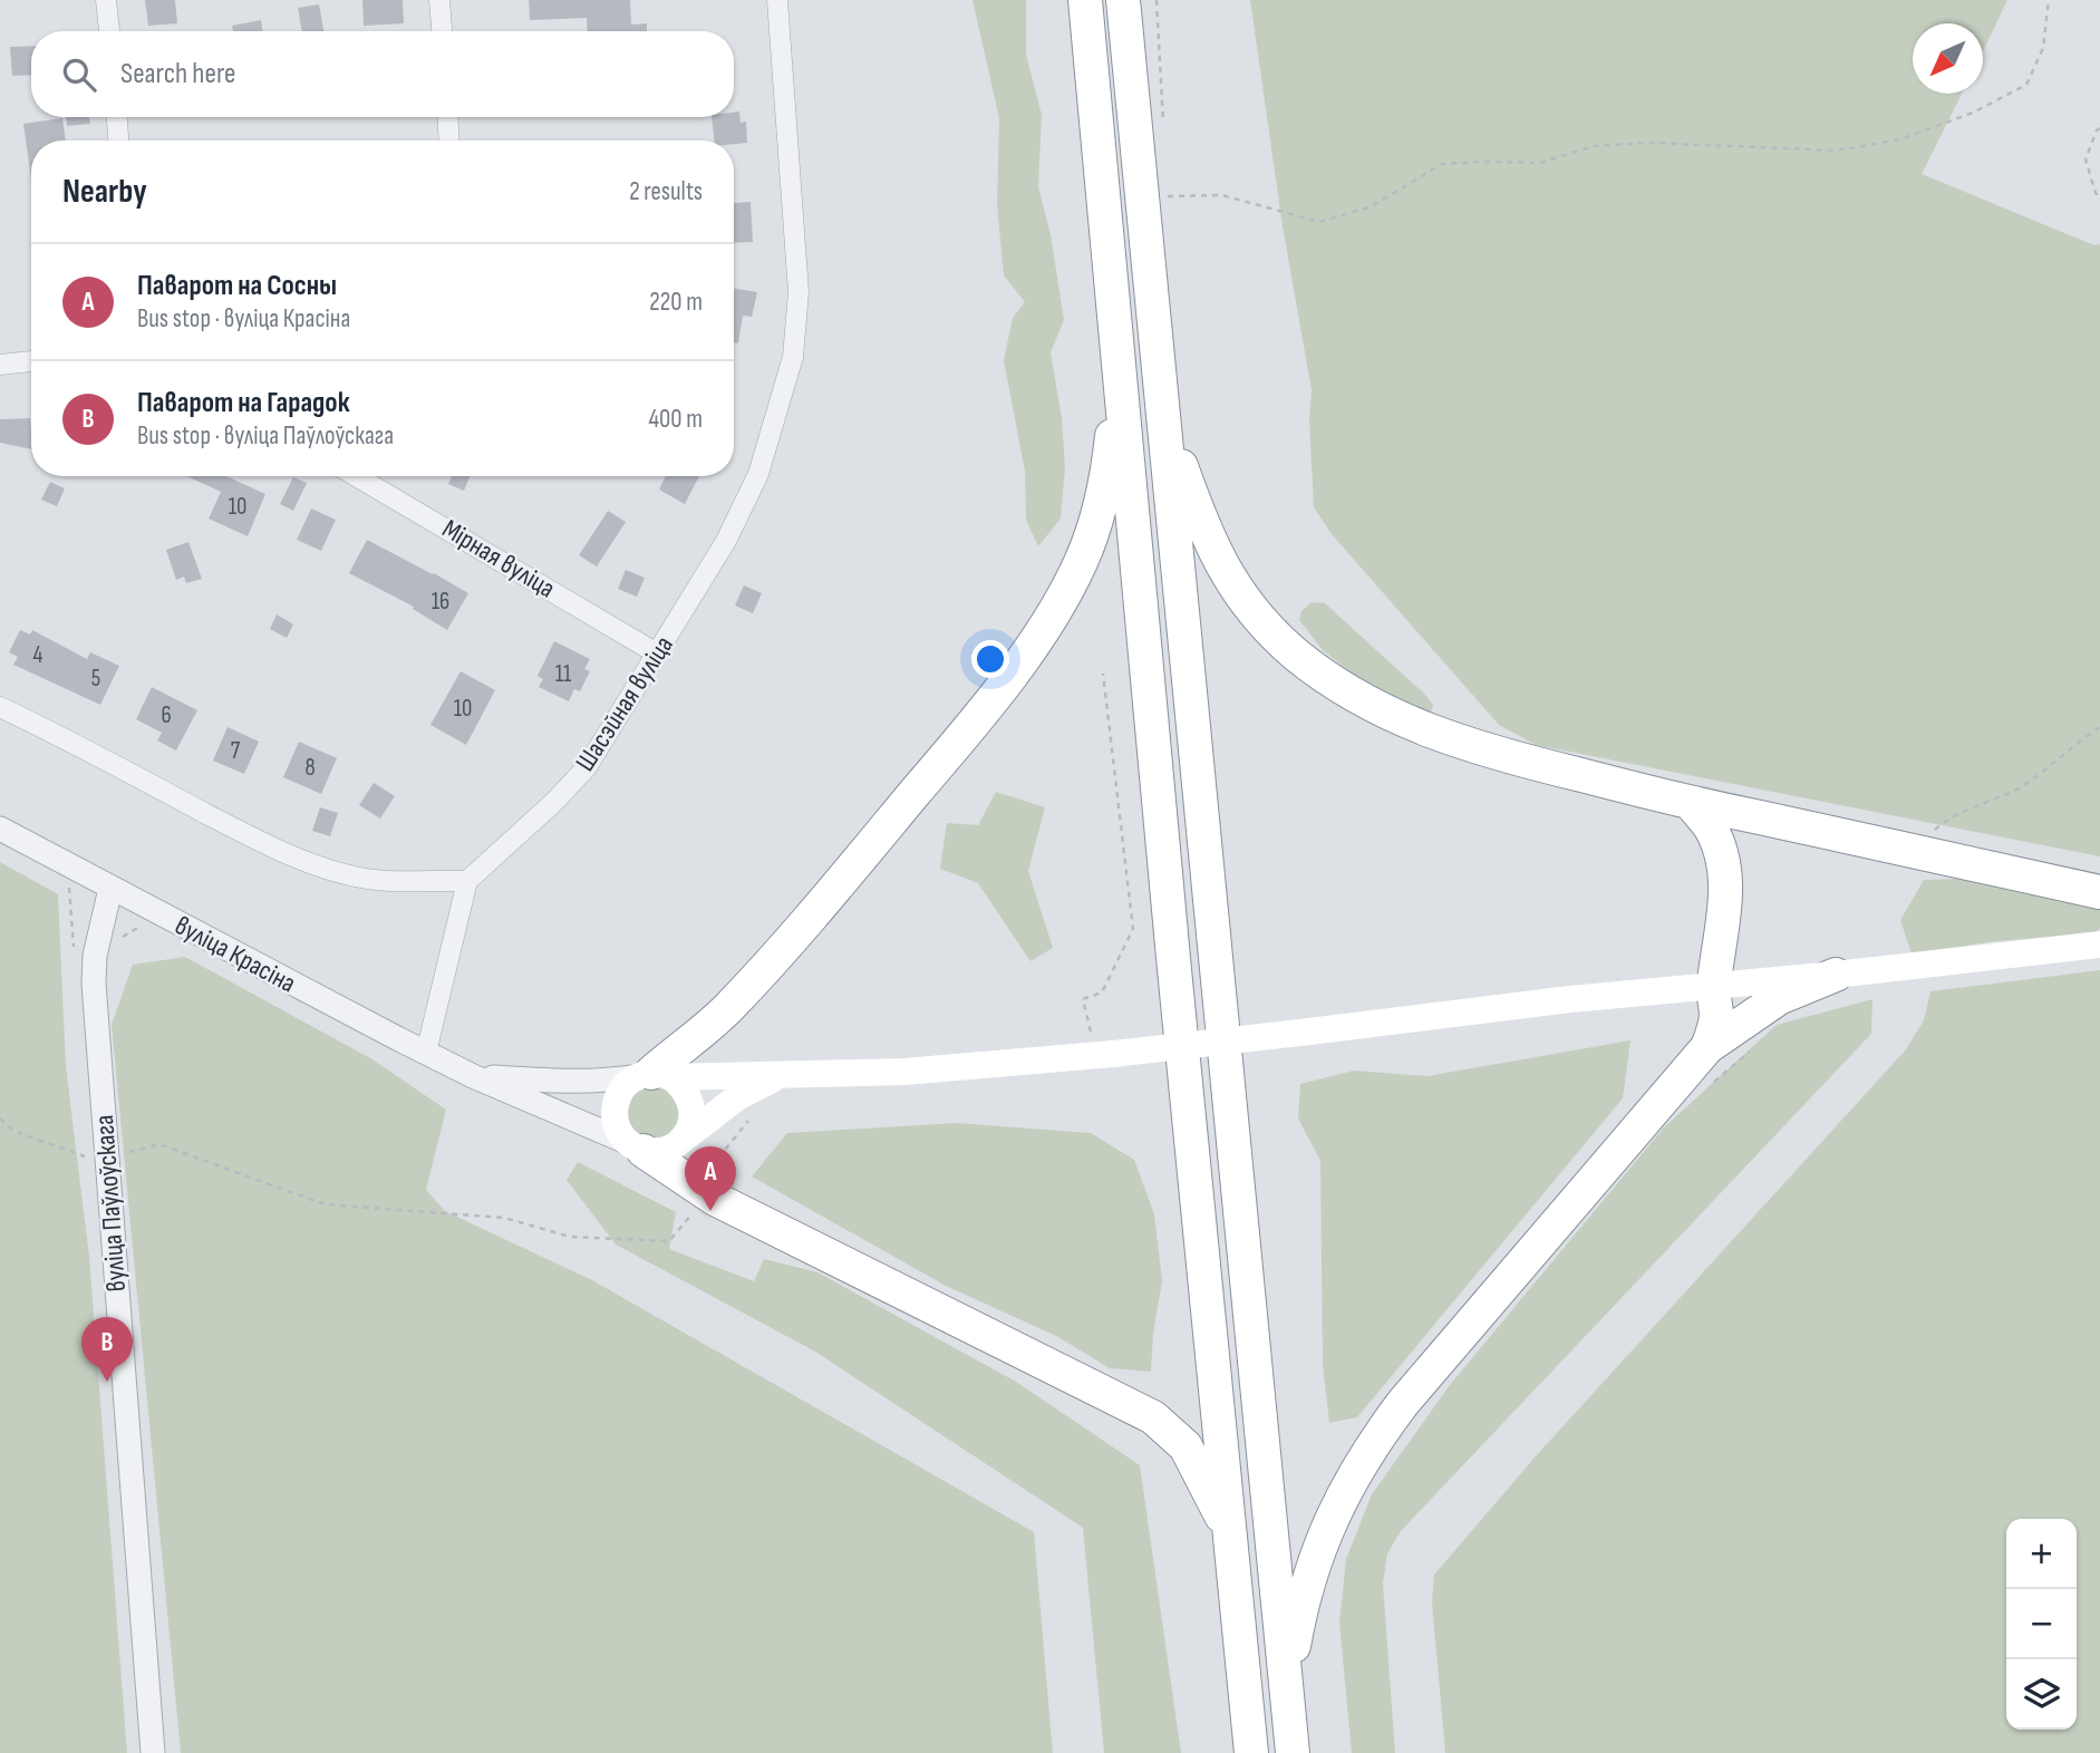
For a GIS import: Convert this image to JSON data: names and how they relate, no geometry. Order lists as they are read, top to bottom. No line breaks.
{"streets":{"street":["Мірная вуліца","Шасэйная вуліца","вуліца Красіна","вуліца Паўлоўскага"]},"crossings":[["Мірная вуліца","Шасэйная вуліца"],["вуліца Красіна","вуліца Паўлоўскага"]],"house_numbers":["10","16","4","11","5","10","6","7","8"],"north":"bottom left","page":{"search":"Search here","heading":["Nearby","2 results"],"list":[{"mark":"A","name":"Паварот на Сосны","note":"Bus stop · вуліца Красіна","value":"220 m"},{"mark":"B","name":"Паварот на Гарадок","note":"Bus stop · вуліца Паўлоўскага","value":"400 m"}],"pins":["A","B"],"map_buttons":["+","−"]}}
